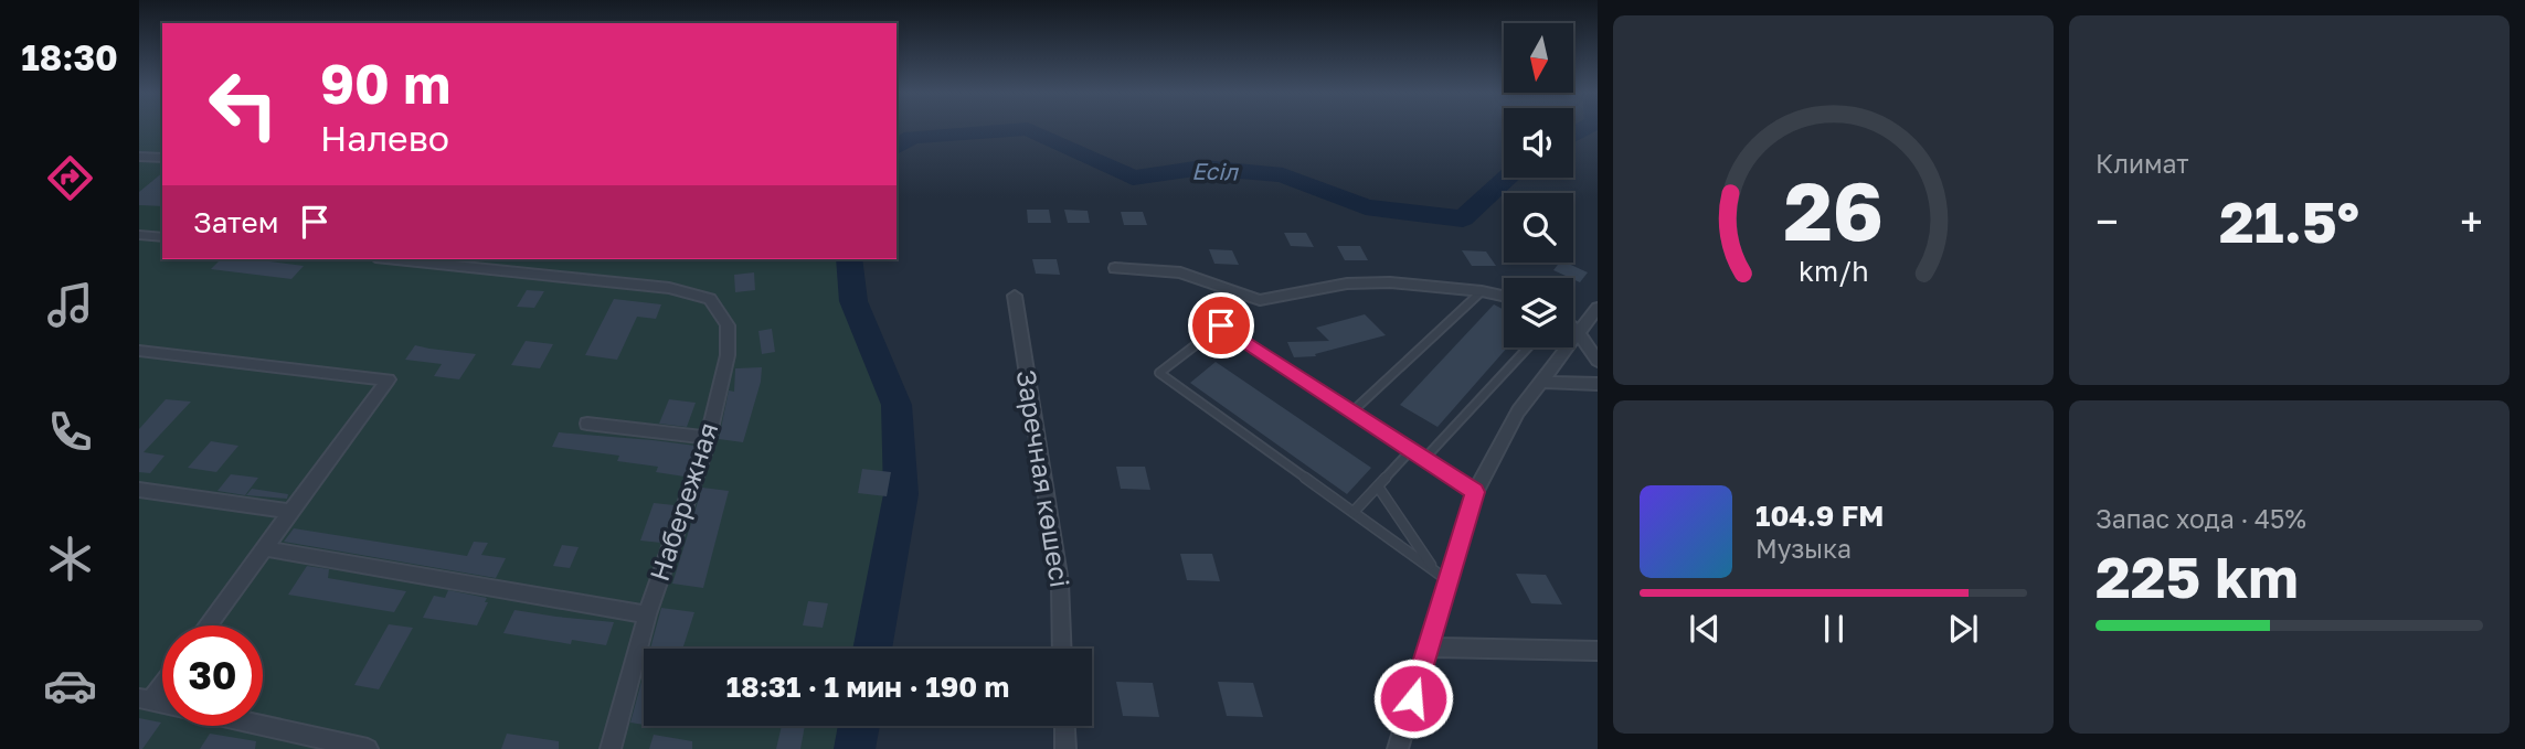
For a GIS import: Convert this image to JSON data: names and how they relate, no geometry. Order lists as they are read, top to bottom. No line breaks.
{"streets":{"street":["Заречная көшесі","Набережная"]},"water":["Есіл"],"north":"bottom","page":{"tabs":"18:30","tile":["Климат",["Запас хода · 45%","225 km"]],"turn":["90 m","Налево"],"then":"Затем","heat":["−","21.5°","+"],"song":["104.9 FM","Музыка"],"limit":"30","trip":"18:31 · 1 мин · 190 m","gauge":["26","km/h"]}}
